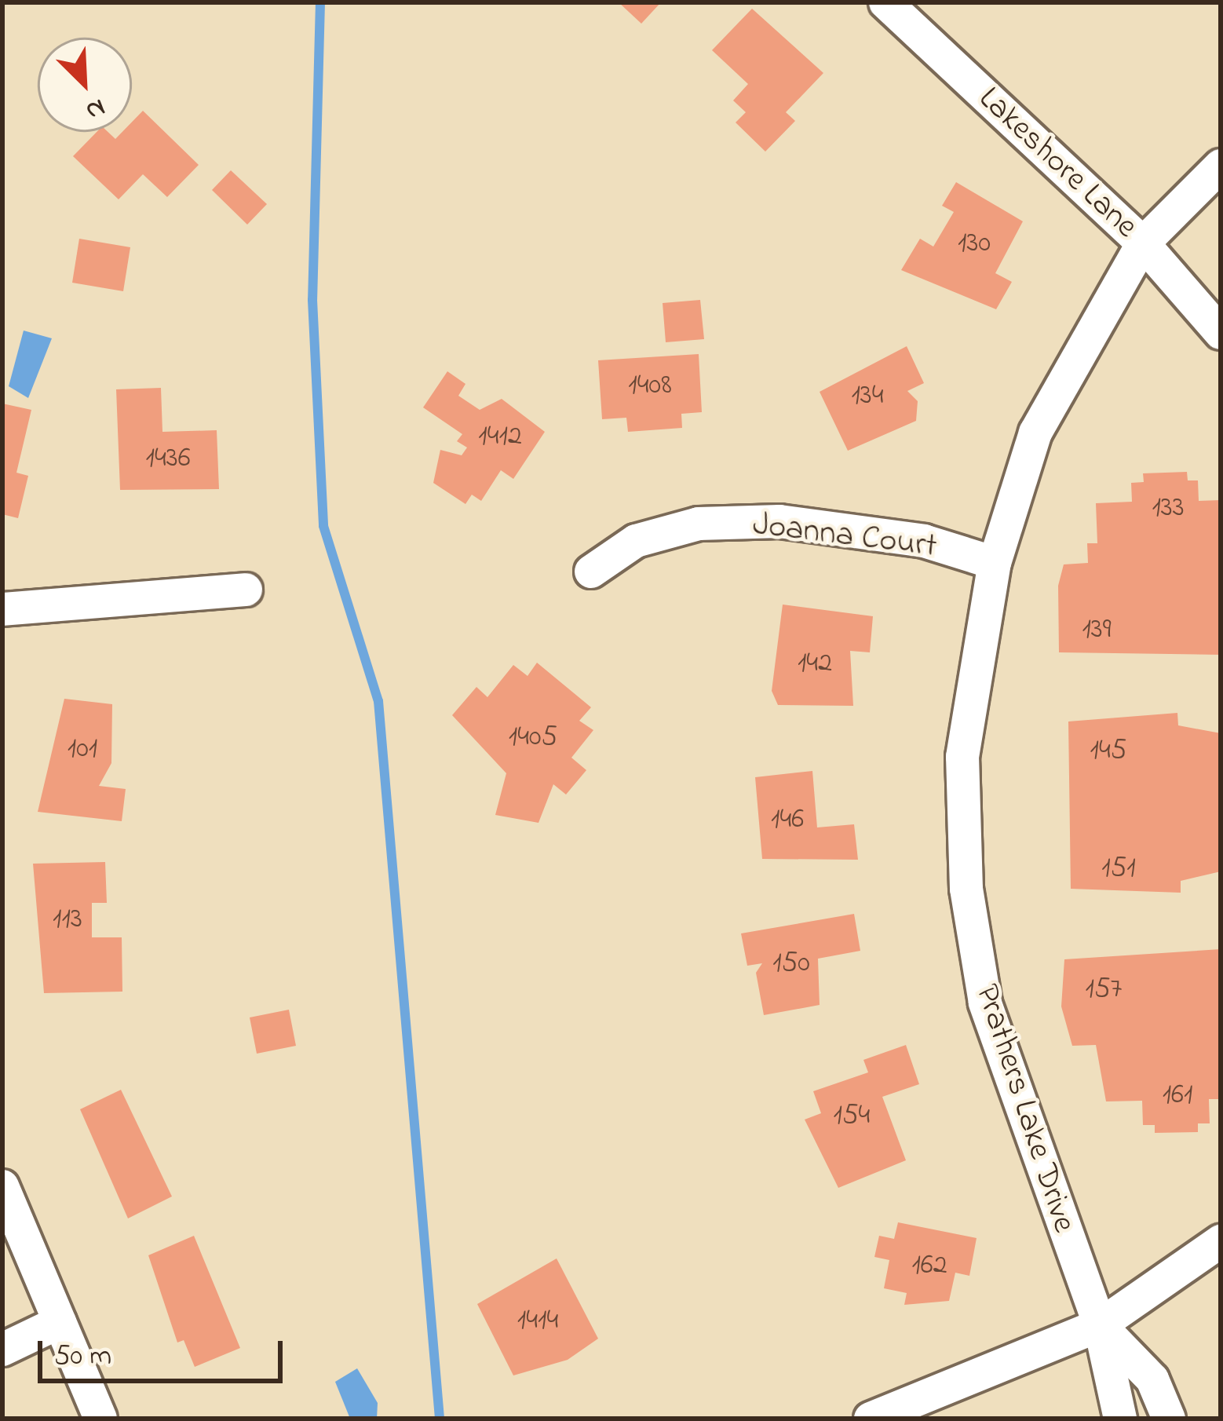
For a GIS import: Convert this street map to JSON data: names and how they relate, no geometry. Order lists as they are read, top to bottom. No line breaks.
{"streets":{"street":["Lakeshore Lane","Joanna Court","Prathers Lake Drive"]},"crossings":[["Lakeshore Lane","Prathers Lake Drive"],["Joanna Court","Prathers Lake Drive"]],"house_numbers":["130","1408","134","1412","1436","133","139","142","1405","101","145","146","151","113","150","157","161","154","162","1414"],"scale_bar":"50 m","north":"bottom right"}
